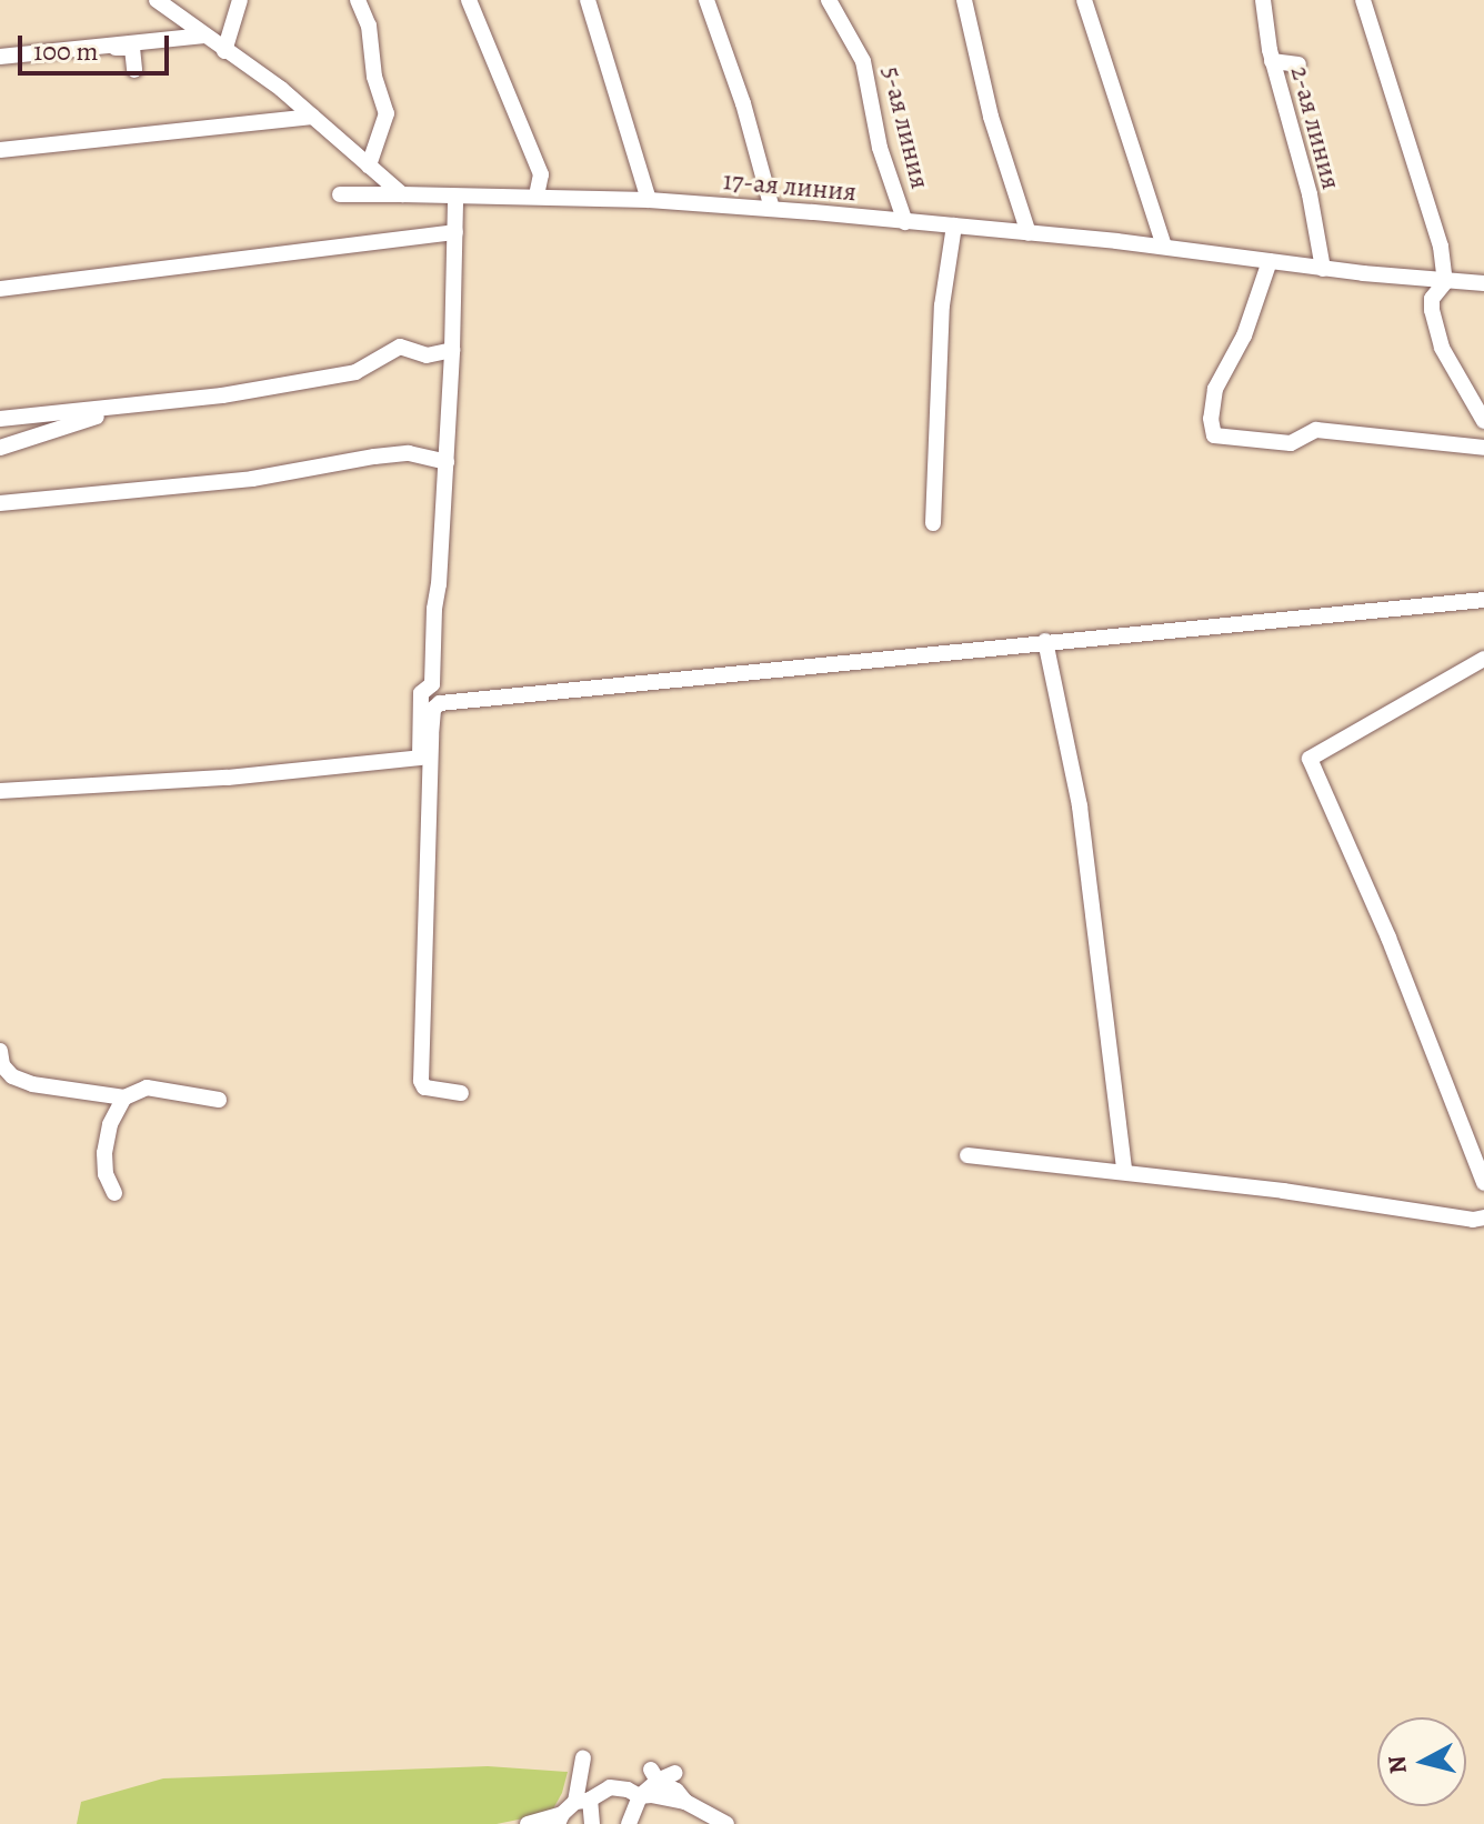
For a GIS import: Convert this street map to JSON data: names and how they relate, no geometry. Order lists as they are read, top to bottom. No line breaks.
{"streets":{"street":["5-ая линия","2-ая линия","17-ая линия"]},"crossings":[["5-ая линия","17-ая линия"],["2-ая линия","17-ая линия"]],"scale_bar":"100 m","north":"left"}
